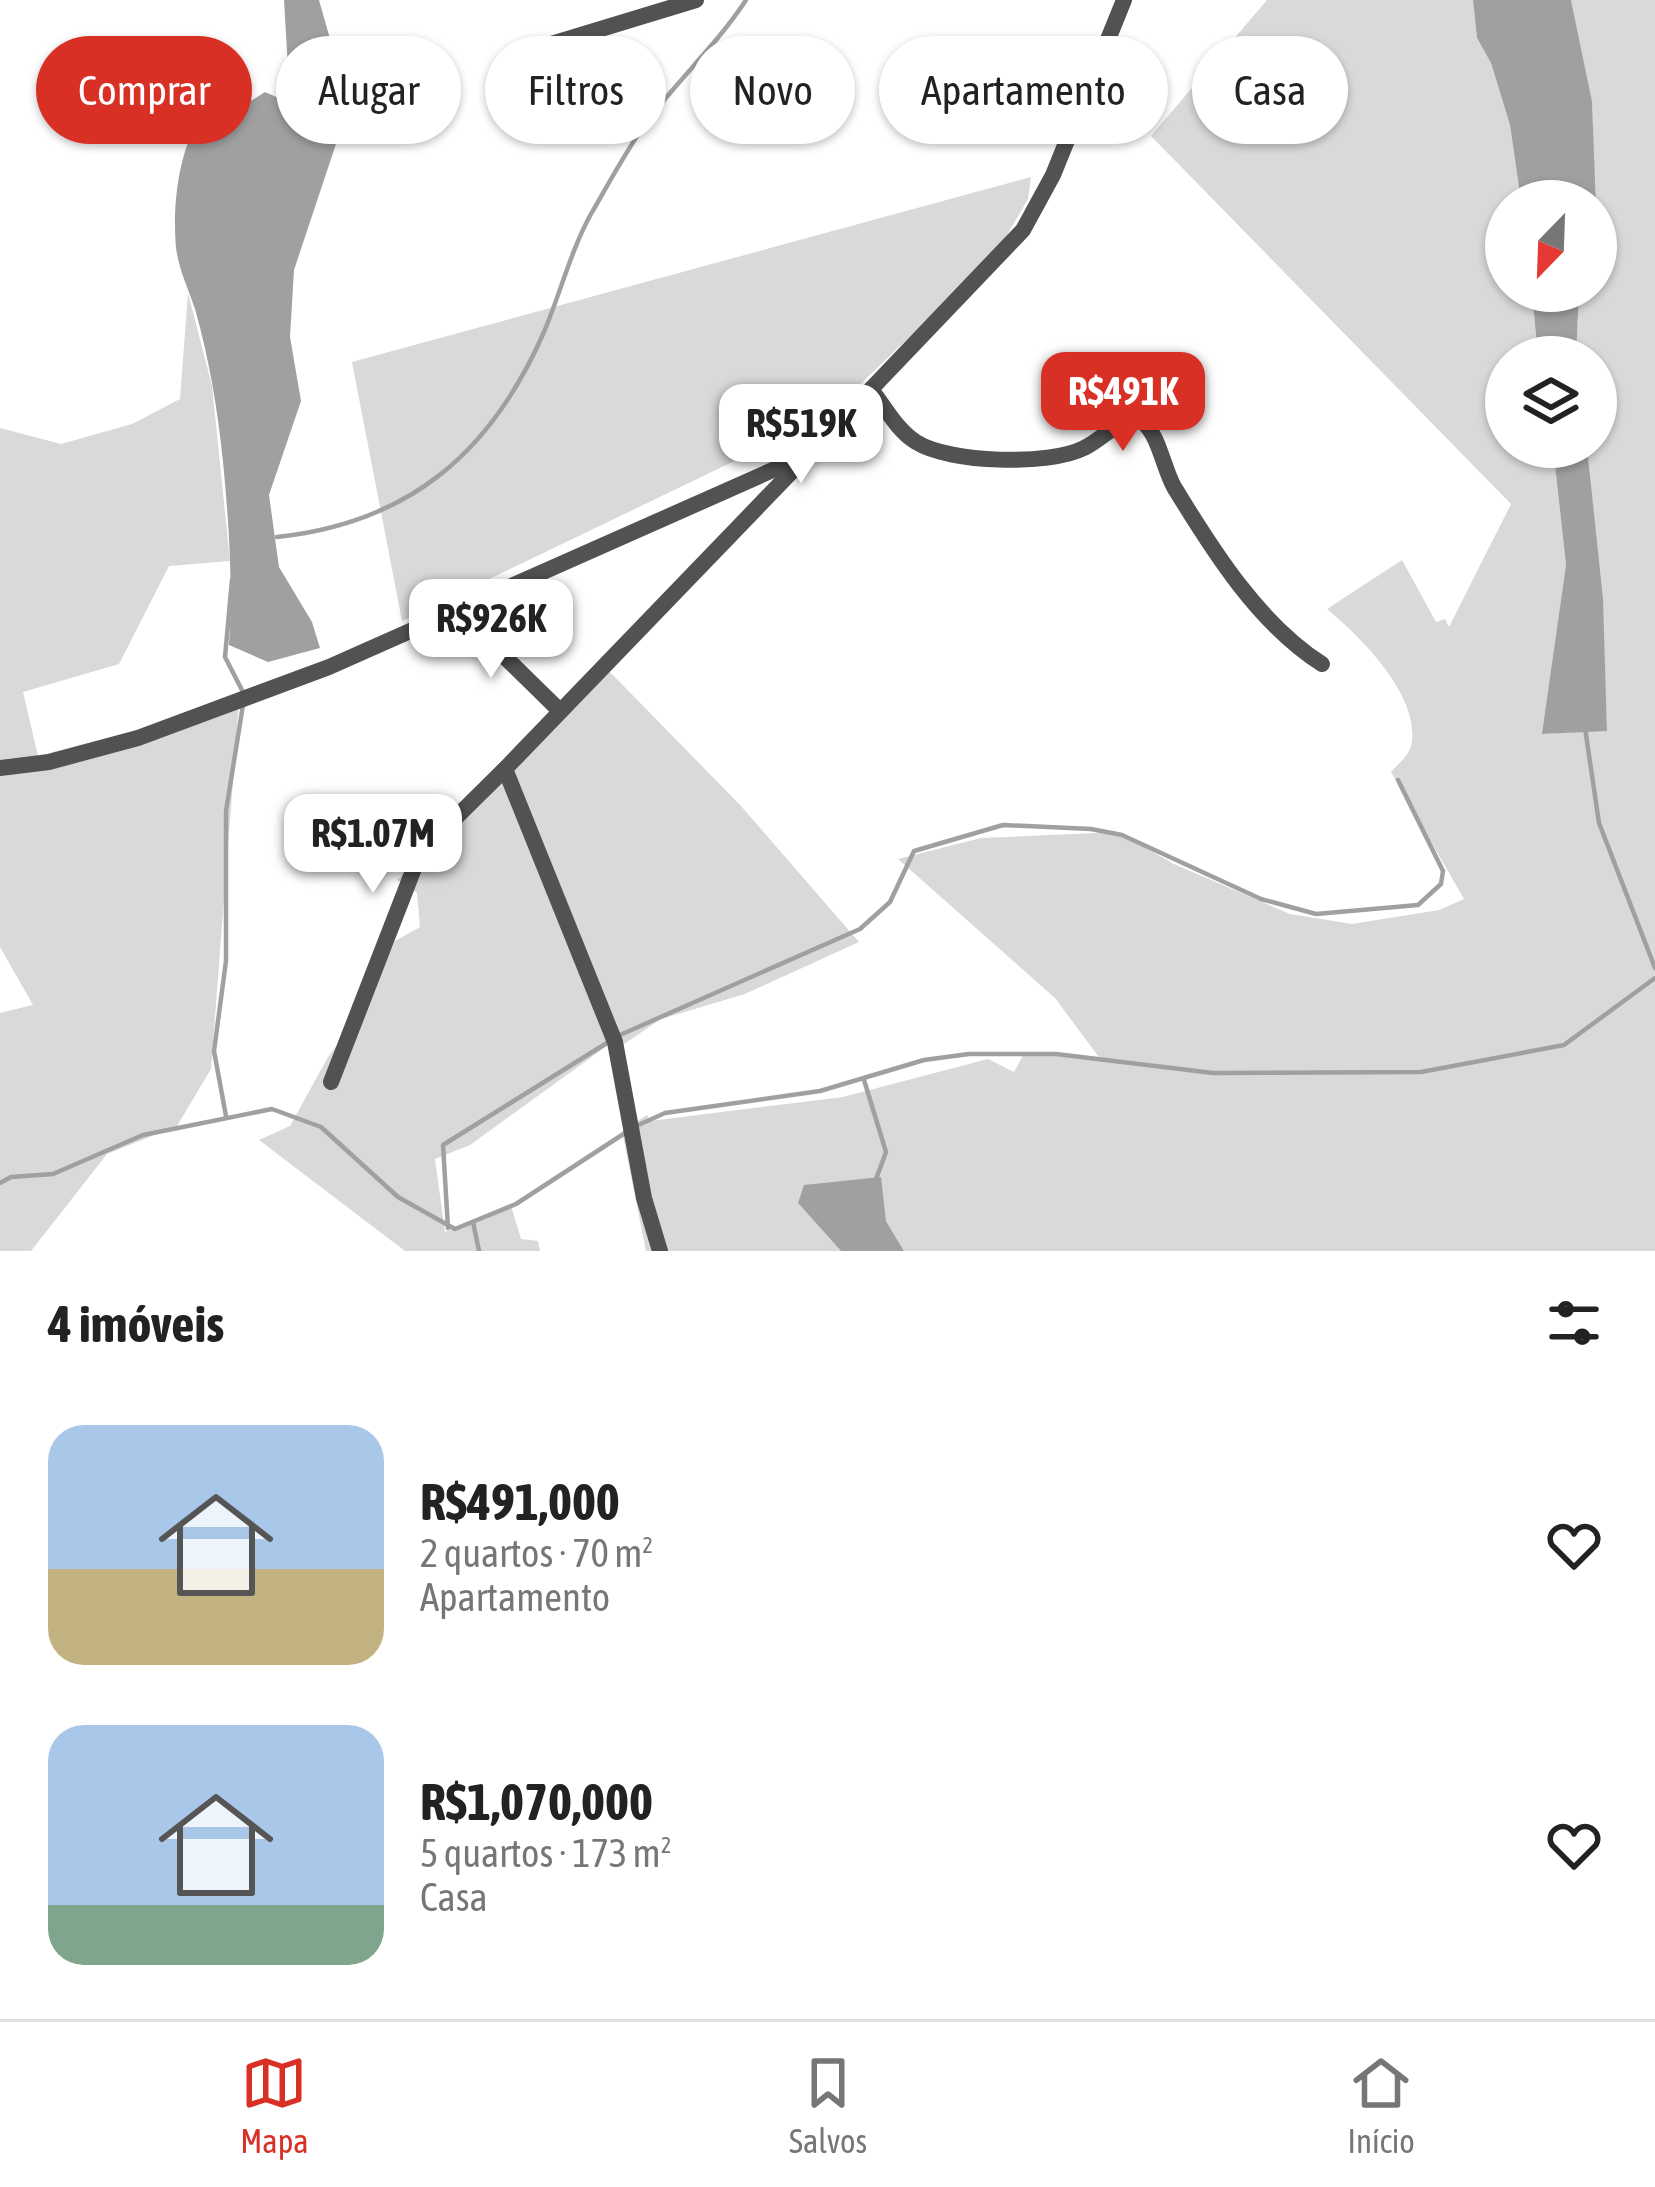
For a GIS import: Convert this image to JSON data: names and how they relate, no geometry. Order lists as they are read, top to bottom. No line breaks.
{"north":"bottom left","page":{"chip":["Comprar","Alugar","Filtros","Novo","Apartamento","Casa"],"price":["R$491K","R$519K","R$926K","R$1.07M"],"heading":"4 imóveis","list":[{"name":"R$491,000","note":"2 quartos · 70 m² · Apartamento"},{"name":"R$1,070,000","note":"5 quartos · 173 m² · Casa"}],"tabs":["Mapa","Salvos","Início"]}}
